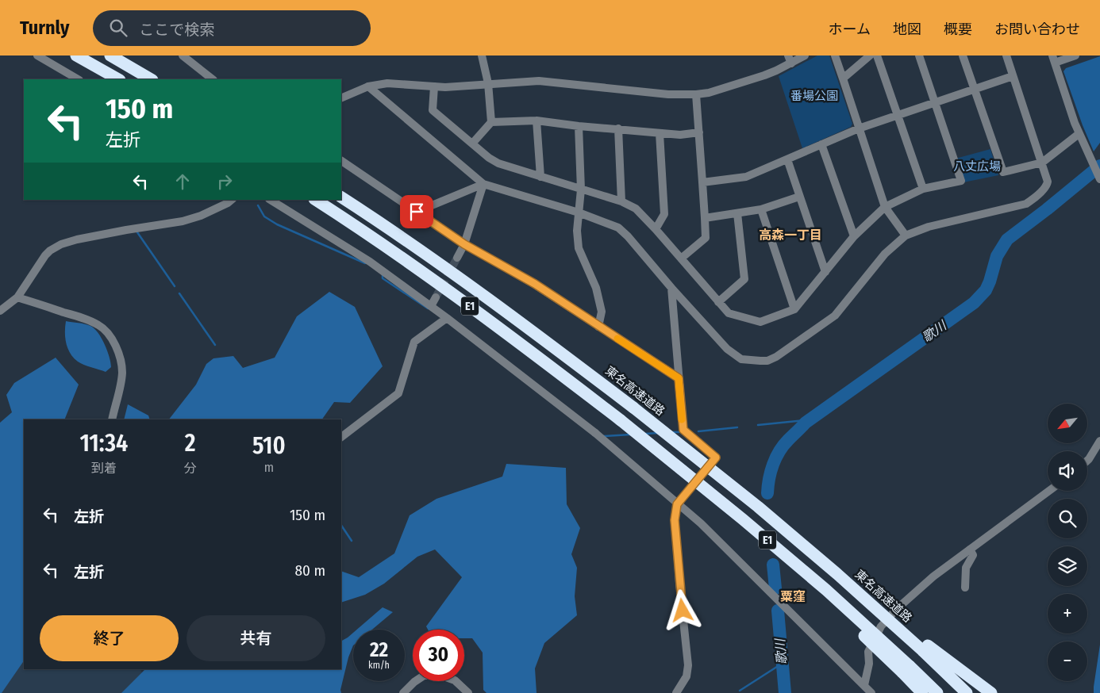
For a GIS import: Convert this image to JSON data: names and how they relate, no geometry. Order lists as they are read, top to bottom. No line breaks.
{"streets":{"highway":["E1","東名高速道路"]},"districts":["高森一丁目","粟窪"],"water":["歌川"],"parks":["番場公園","八丈広場"],"north":"bottom left","page":{"header":"Turnly","search":"ここで検索","nav":["ホーム","地図","概要","お問い合わせ"],"turn":["150 m","左折"],"map_buttons":["+","−"],"eta":["11:34","到着","2","分","510","m"],"list":[{"name":"左折","value":"150 m"},{"name":"左折","value":"80 m"}],"buttons":["終了","共有"],"speed":"22 km/h","limit":"30"}}
